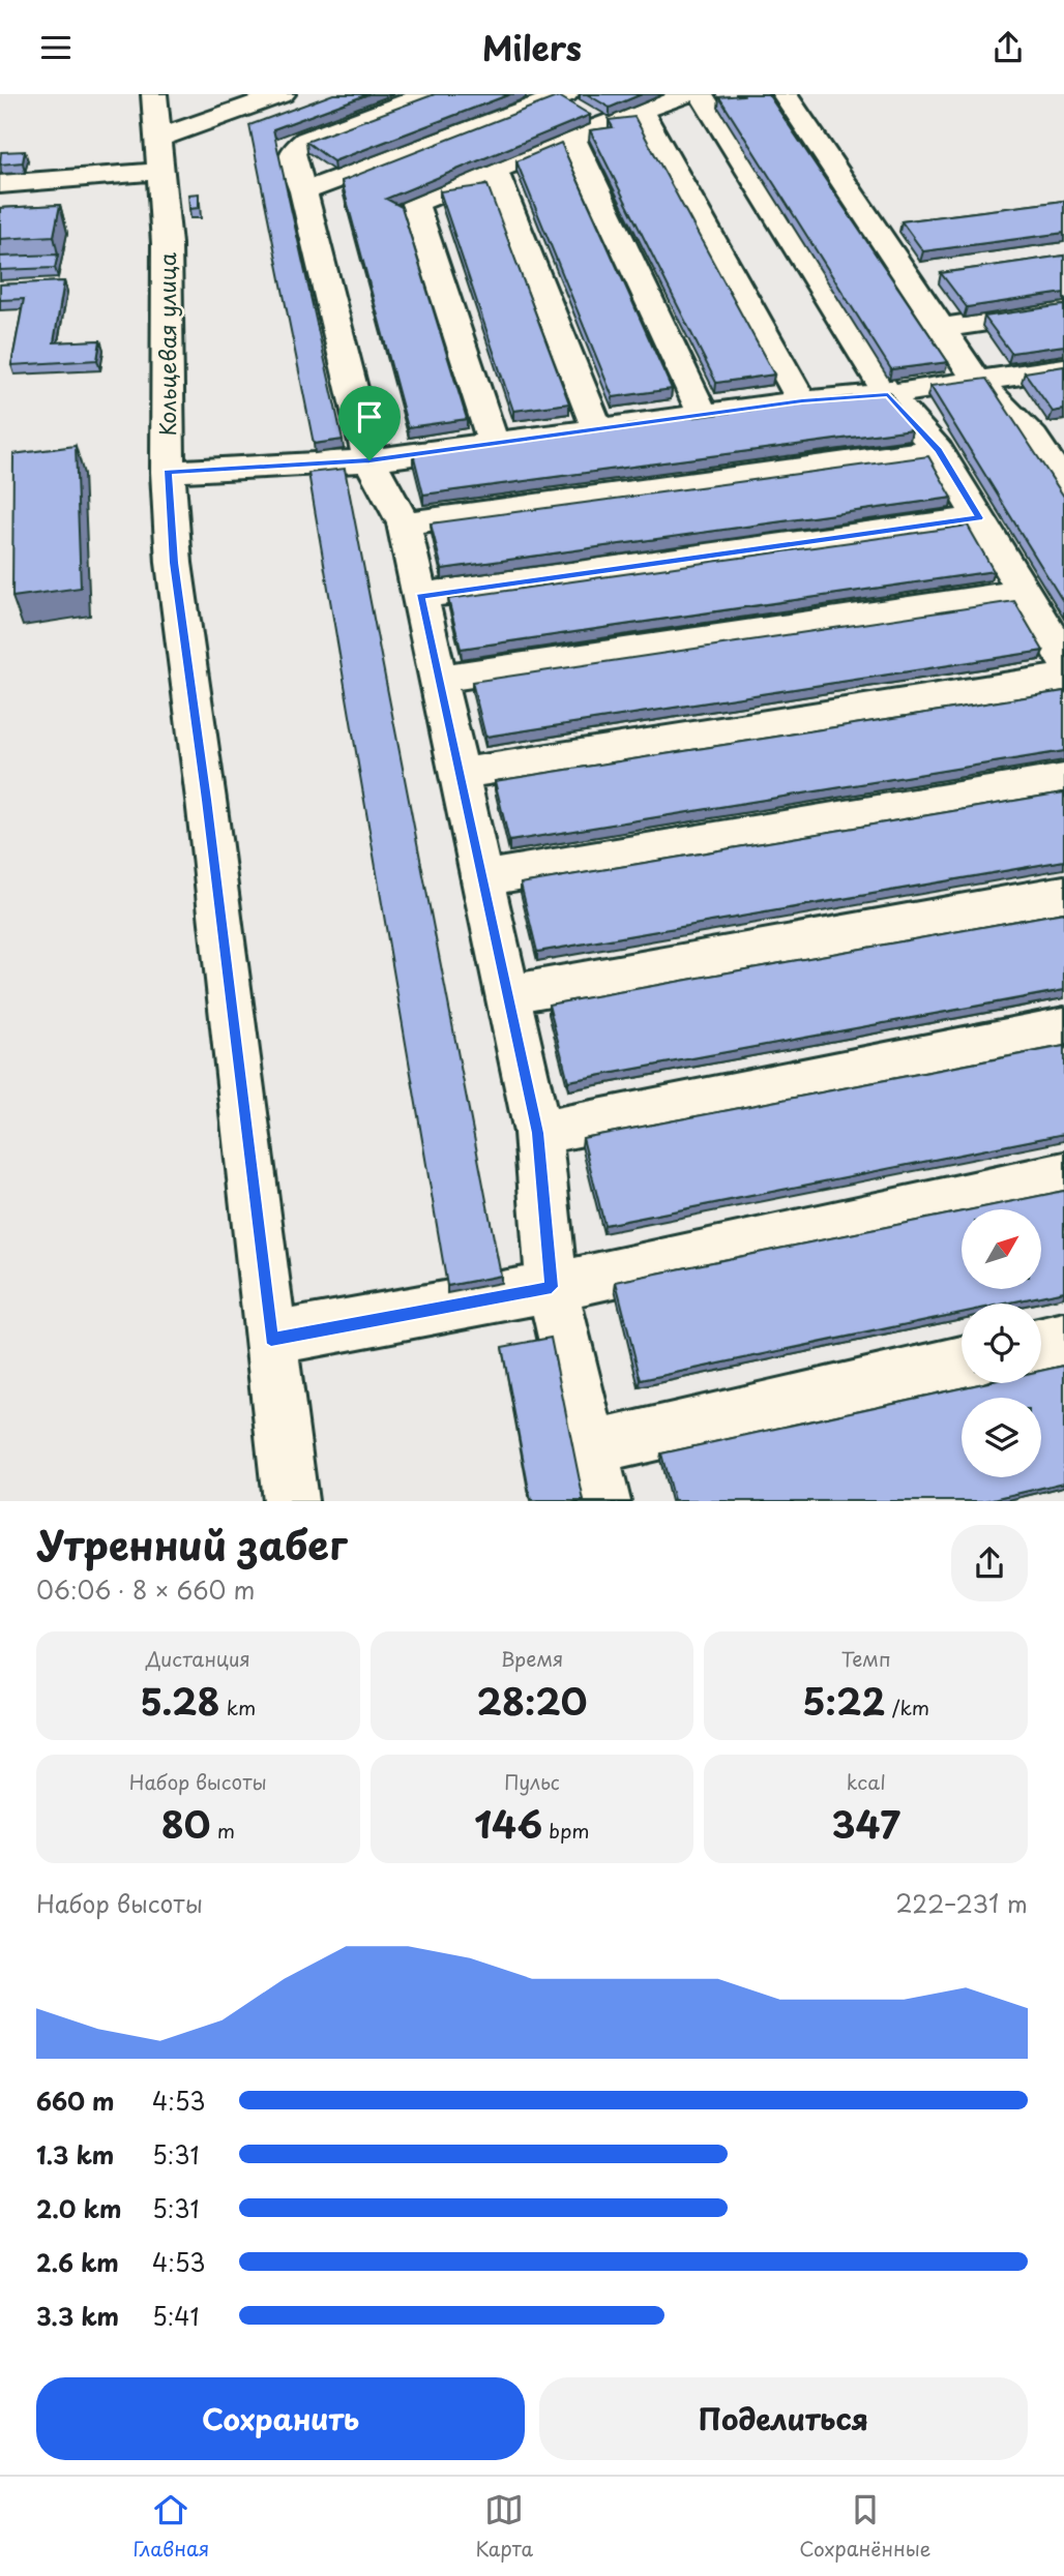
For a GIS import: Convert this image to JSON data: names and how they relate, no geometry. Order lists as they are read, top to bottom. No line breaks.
{"streets":{"street":["Кольцевая улица"]},"north":"top right","page":{"header":"Milers","heading":["Утренний забег","06:06 · 8 × 660 m"],"stats":[["Дистанция","5.28 km"],["Время","28:20"],["Темп","5:22 /km"],["Набор высоты","80 m"],["Пульс","146 bpm"],["kcal","347"]],"chart":["Набор высоты","222–231 m"],"list":[{"name":"660 m","note":"4:53"},{"name":"1.3 km","note":"5:31"},{"name":"2.0 km","note":"5:31"},{"name":"2.6 km","note":"4:53"},{"name":"3.3 km","note":"5:41"}],"buttons":["Сохранить","Поделиться"],"tabs":["Главная","Карта","Сохранённые"]}}
